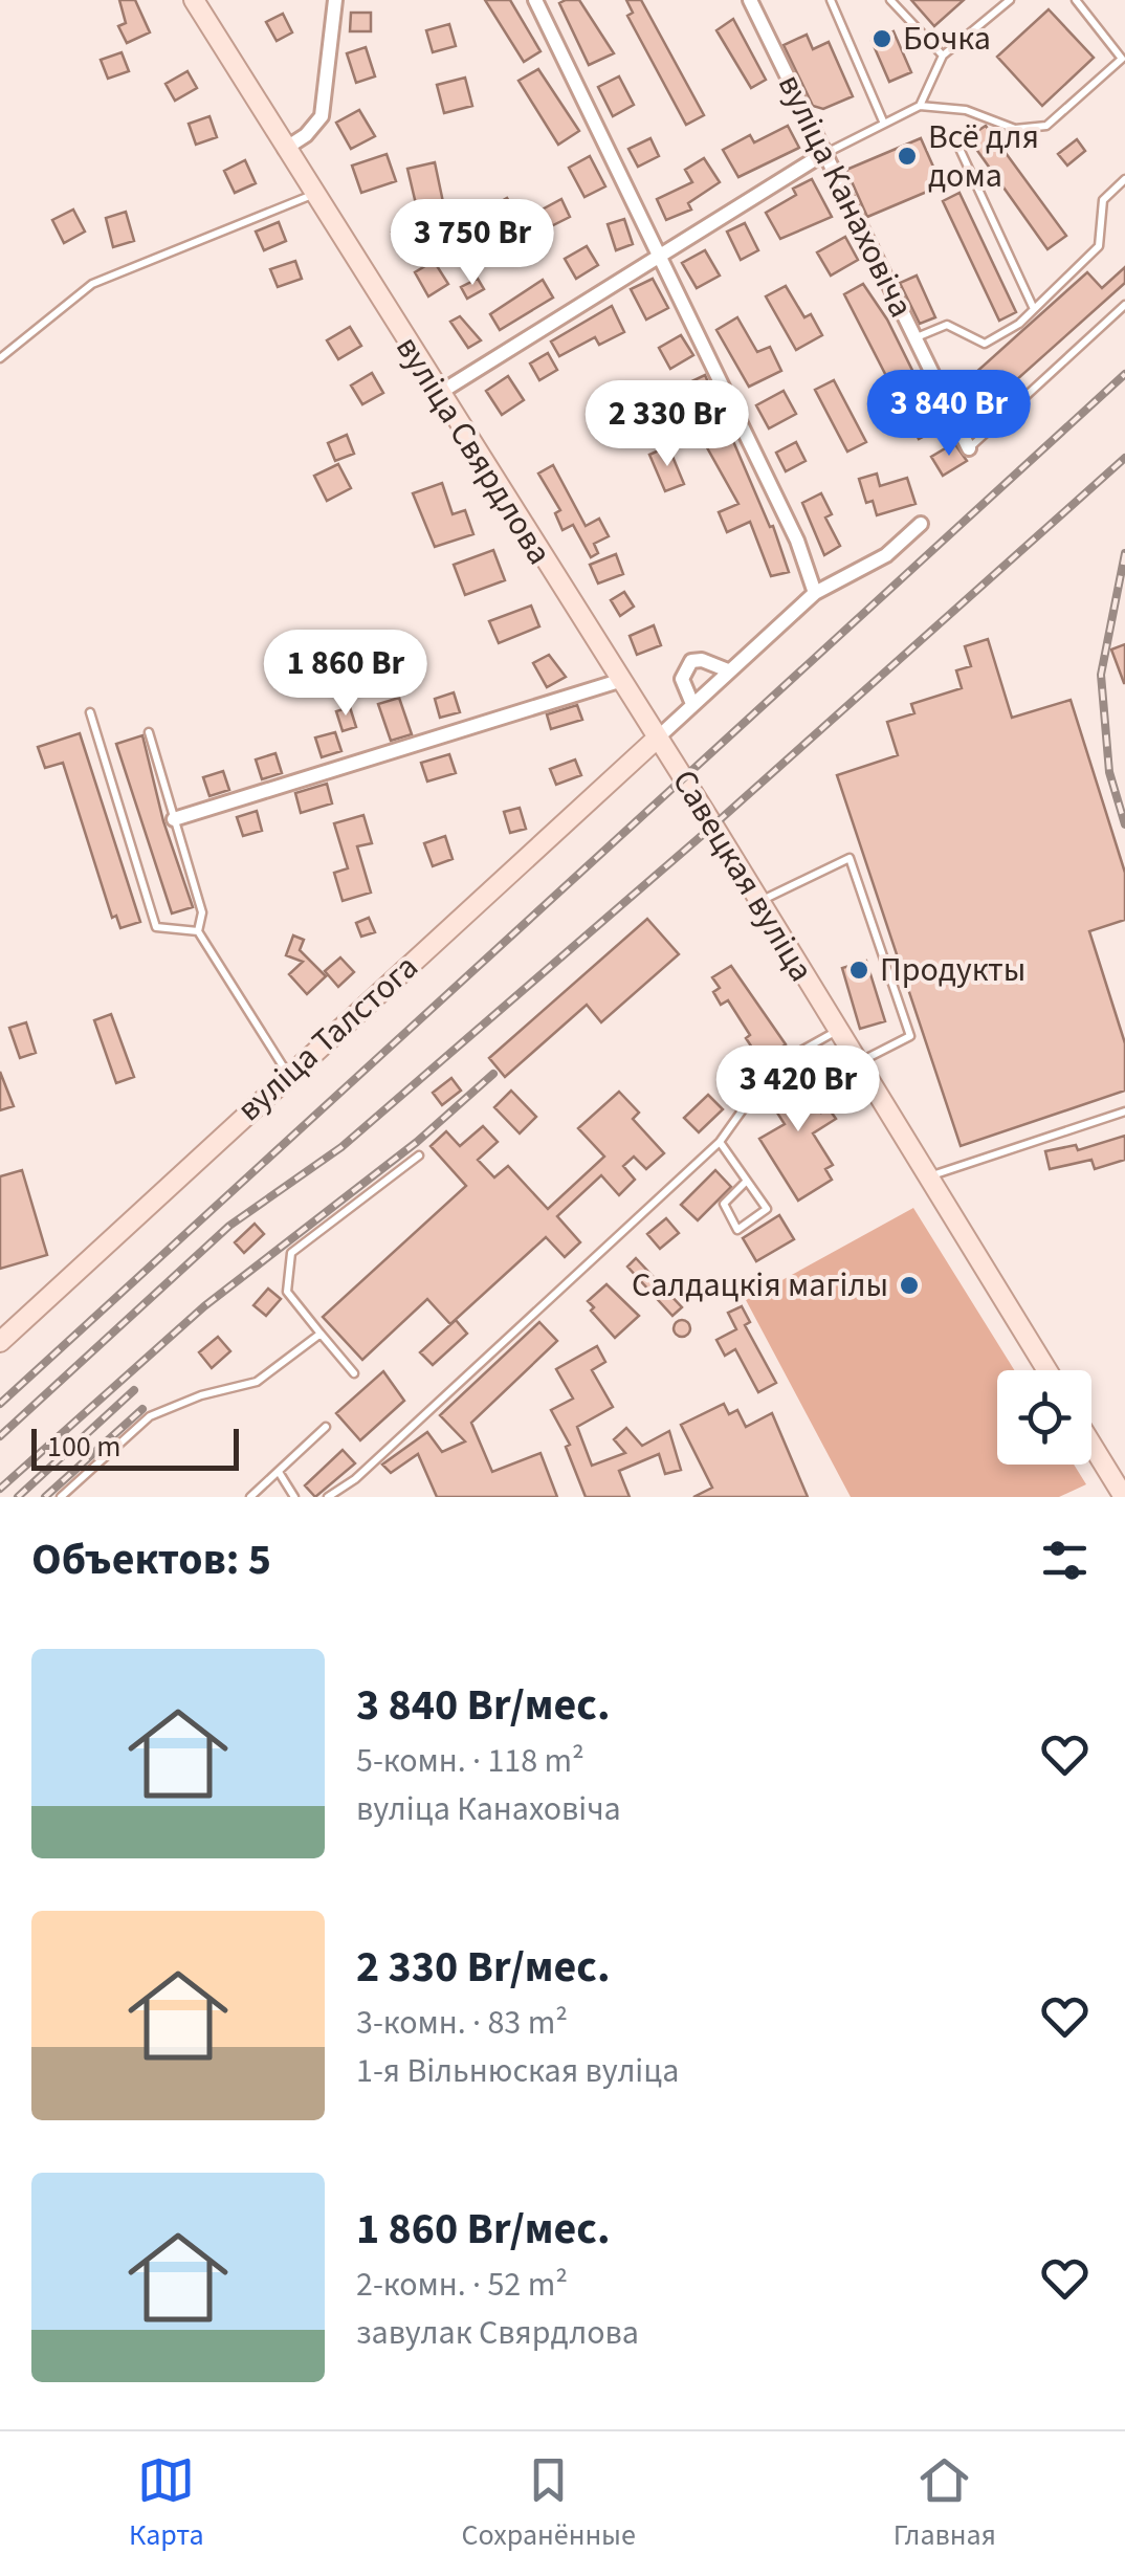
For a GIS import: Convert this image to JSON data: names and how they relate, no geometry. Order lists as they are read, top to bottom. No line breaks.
{"streets":{"main road":["вуліца Свярдлова","Савецкая вуліца","вуліца Талстога"],"street":["вуліца Канаховіча"]},"crossings":[["вуліца Свярдлова","Савецкая вуліца"],["вуліца Свярдлова","вуліца Талстога"],["Савецкая вуліца","вуліца Талстога"]],"places":["Бочка","Всё для дома","Продукты","Салдацкія магілы"],"scale_bar":"100 m","page":{"price":["3 750 Br","3 840 Br","2 330 Br","1 860 Br","3 420 Br"],"scale":"100 m","heading":"Объектов: 5","list":[{"name":"3 840 Br/мес.","note":"5-комн. · 118 m² · вуліца Канаховіча"},{"name":"2 330 Br/мес.","note":"3-комн. · 83 m² · 1-я Вільнюская вуліца"},{"name":"1 860 Br/мес.","note":"2-комн. · 52 m² · завулак Свярдлова"}],"tabs":["Карта","Сохранённые","Главная"]}}
